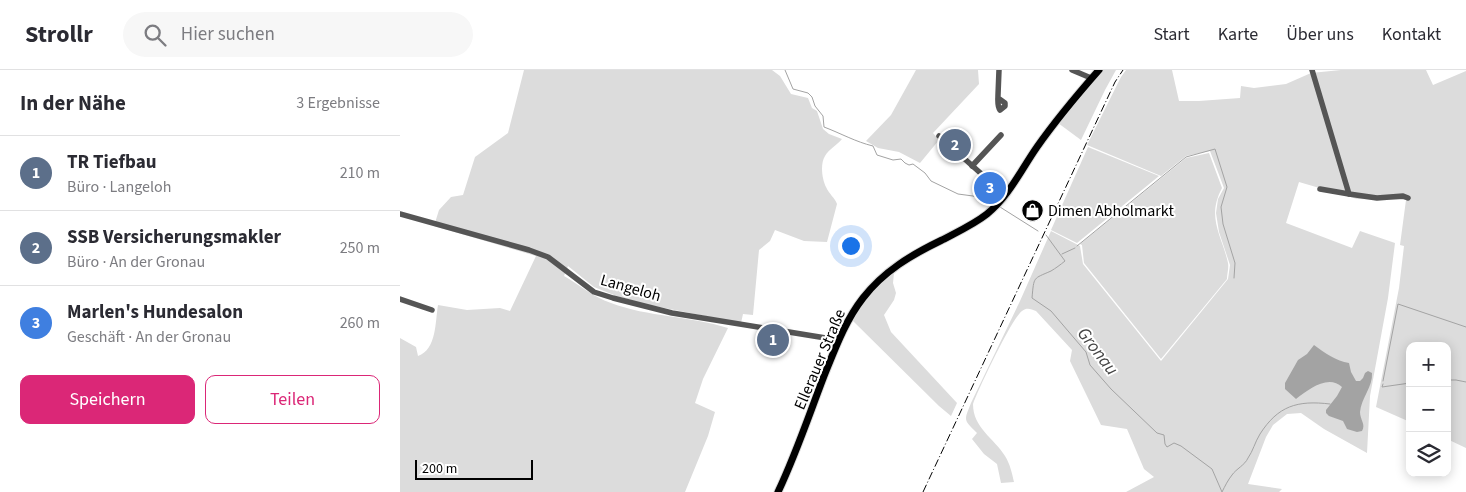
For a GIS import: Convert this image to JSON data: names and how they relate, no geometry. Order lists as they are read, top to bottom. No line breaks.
{"streets":{"main road":["Ellerauer Straße"],"street":["Langeloh"]},"crossings":[["Langeloh","Ellerauer Straße"]],"water":["Gronau"],"places":{"shop":["Dimen Abholmarkt"]},"scale_bar":"200 m","page":{"header":"Strollr","search":"Hier suchen","nav":["Start","Karte","Über uns","Kontakt"],"heading":["In der Nähe","3 Ergebnisse"],"pins":["2","3","1"],"list":[{"mark":"1","name":"TR Tiefbau","note":"Büro · Langeloh","value":"210 m"},{"mark":"2","name":"SSB Versicherungsmakler","note":"Büro · An der Gronau","value":"250 m"},{"mark":"3","name":"Marlen's Hundesalon","note":"Geschäft · An der Gronau","value":"260 m"}],"map_buttons":["+","−"],"buttons":["Speichern","Teilen"],"scale":"200 m"}}
